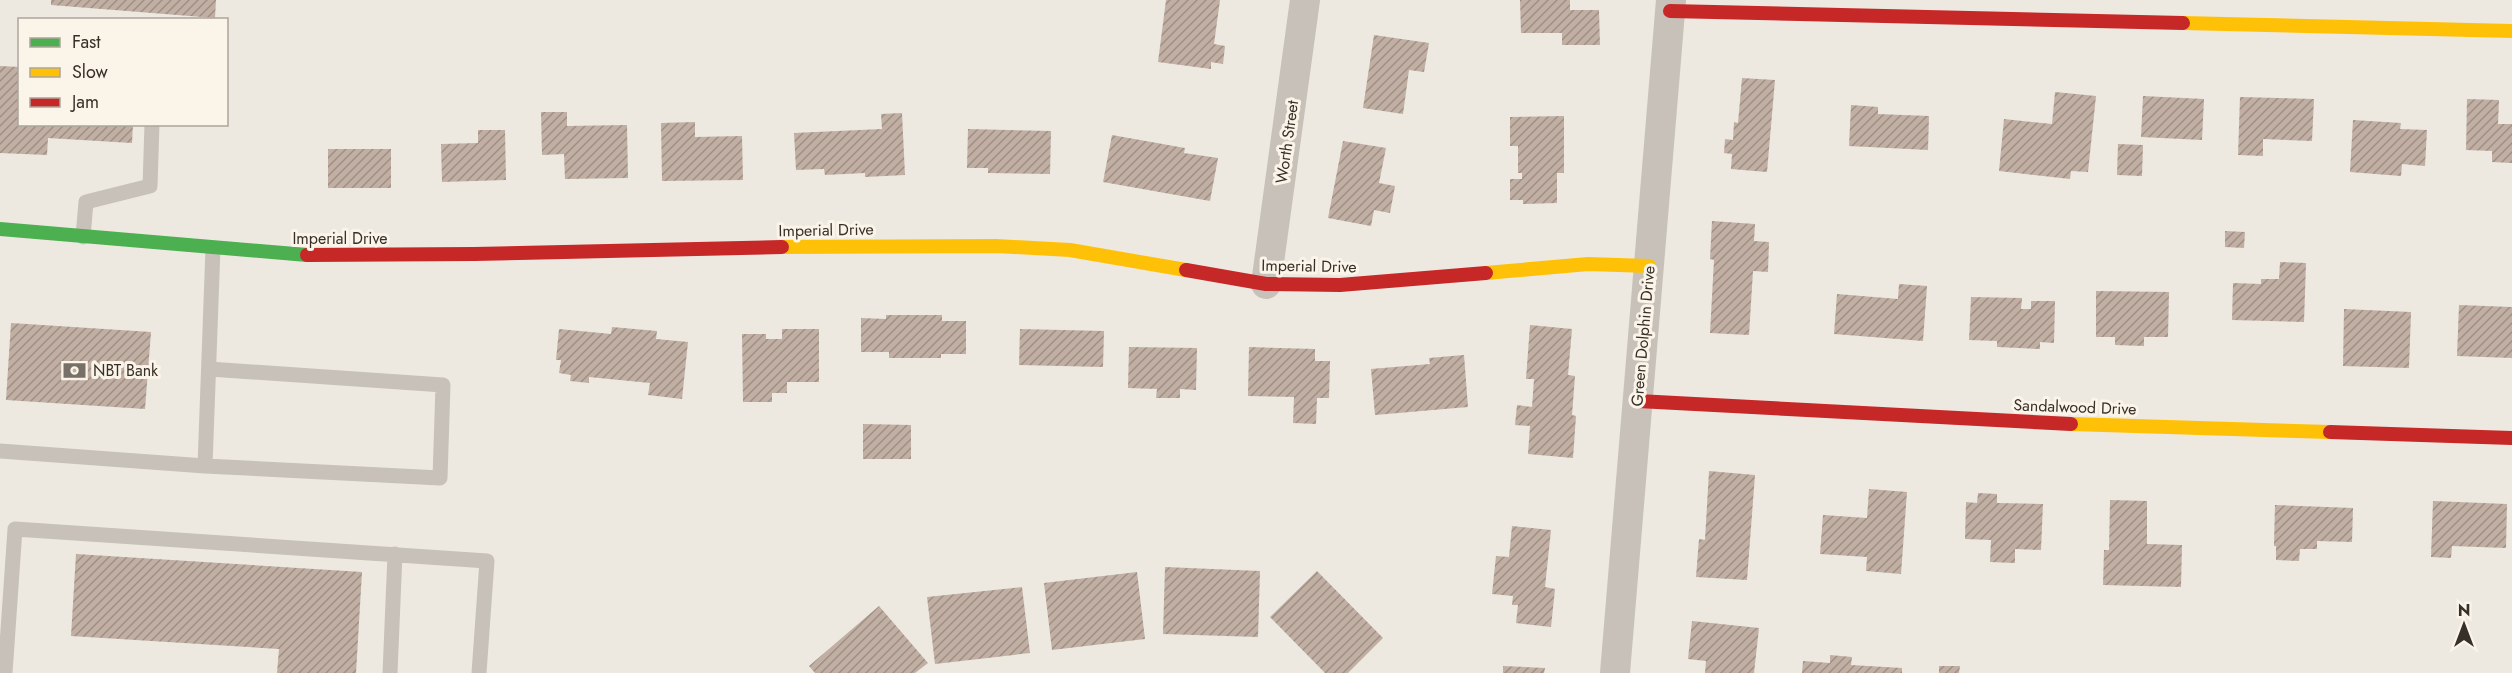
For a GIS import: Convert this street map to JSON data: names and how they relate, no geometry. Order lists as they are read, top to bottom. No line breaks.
{"streets":{"street":["Worth Street","Imperial Drive","Green Dolphin Drive","Sandalwood Drive"]},"crossings":[["Worth Street","Imperial Drive"],["Imperial Drive","Green Dolphin Drive"],["Green Dolphin Drive","Sandalwood Drive"]],"places":{"bank":["NBT Bank"]},"legend":["Fast","Slow","Jam"],"north":"top"}
